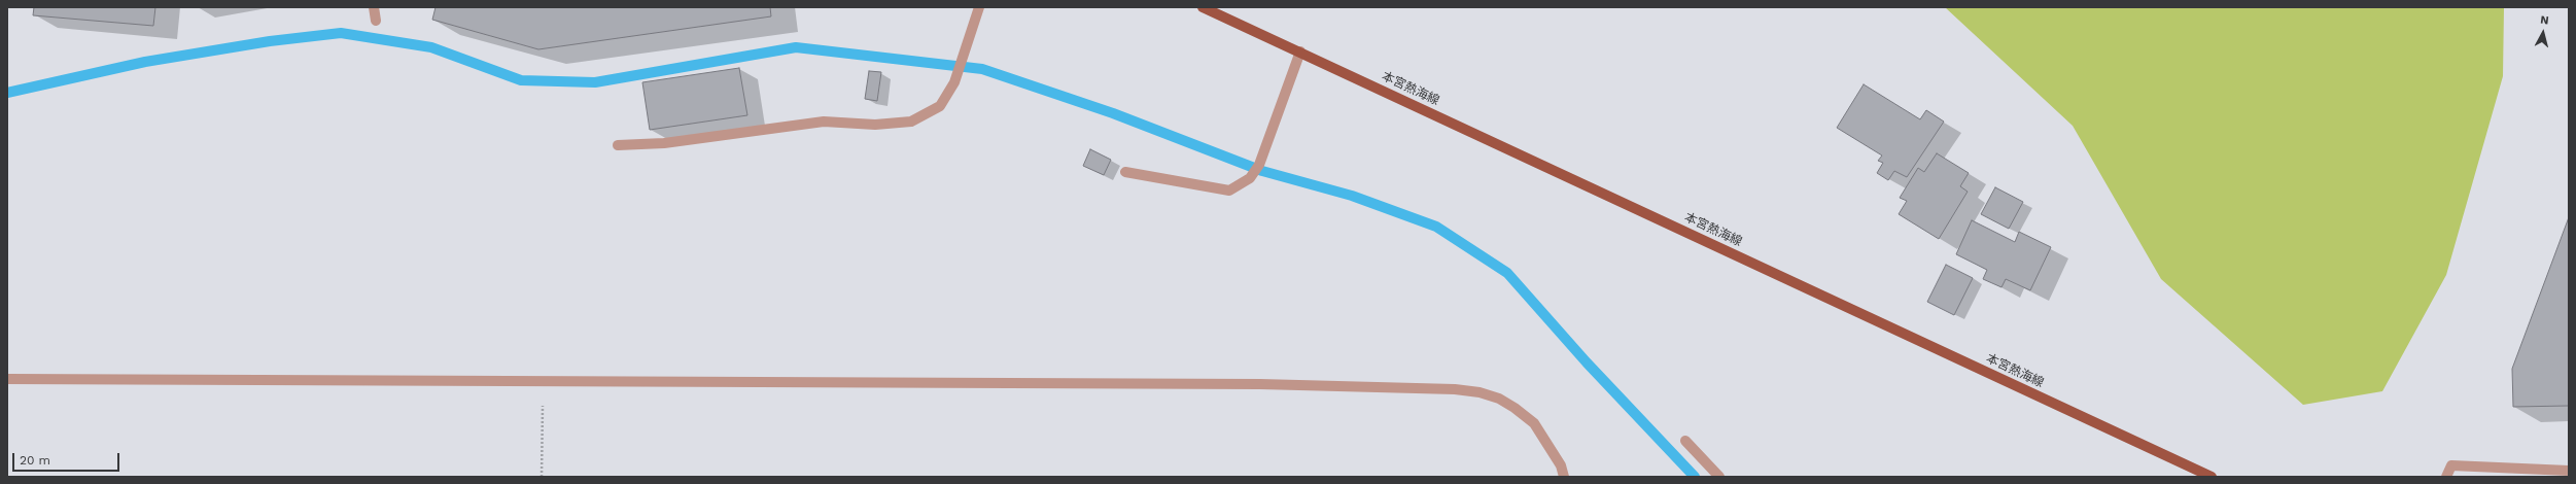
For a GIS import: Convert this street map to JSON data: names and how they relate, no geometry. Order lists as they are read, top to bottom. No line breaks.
{"streets":{"main road":["本宮熱海線"]},"scale_bar":"20 m","north":"top"}
